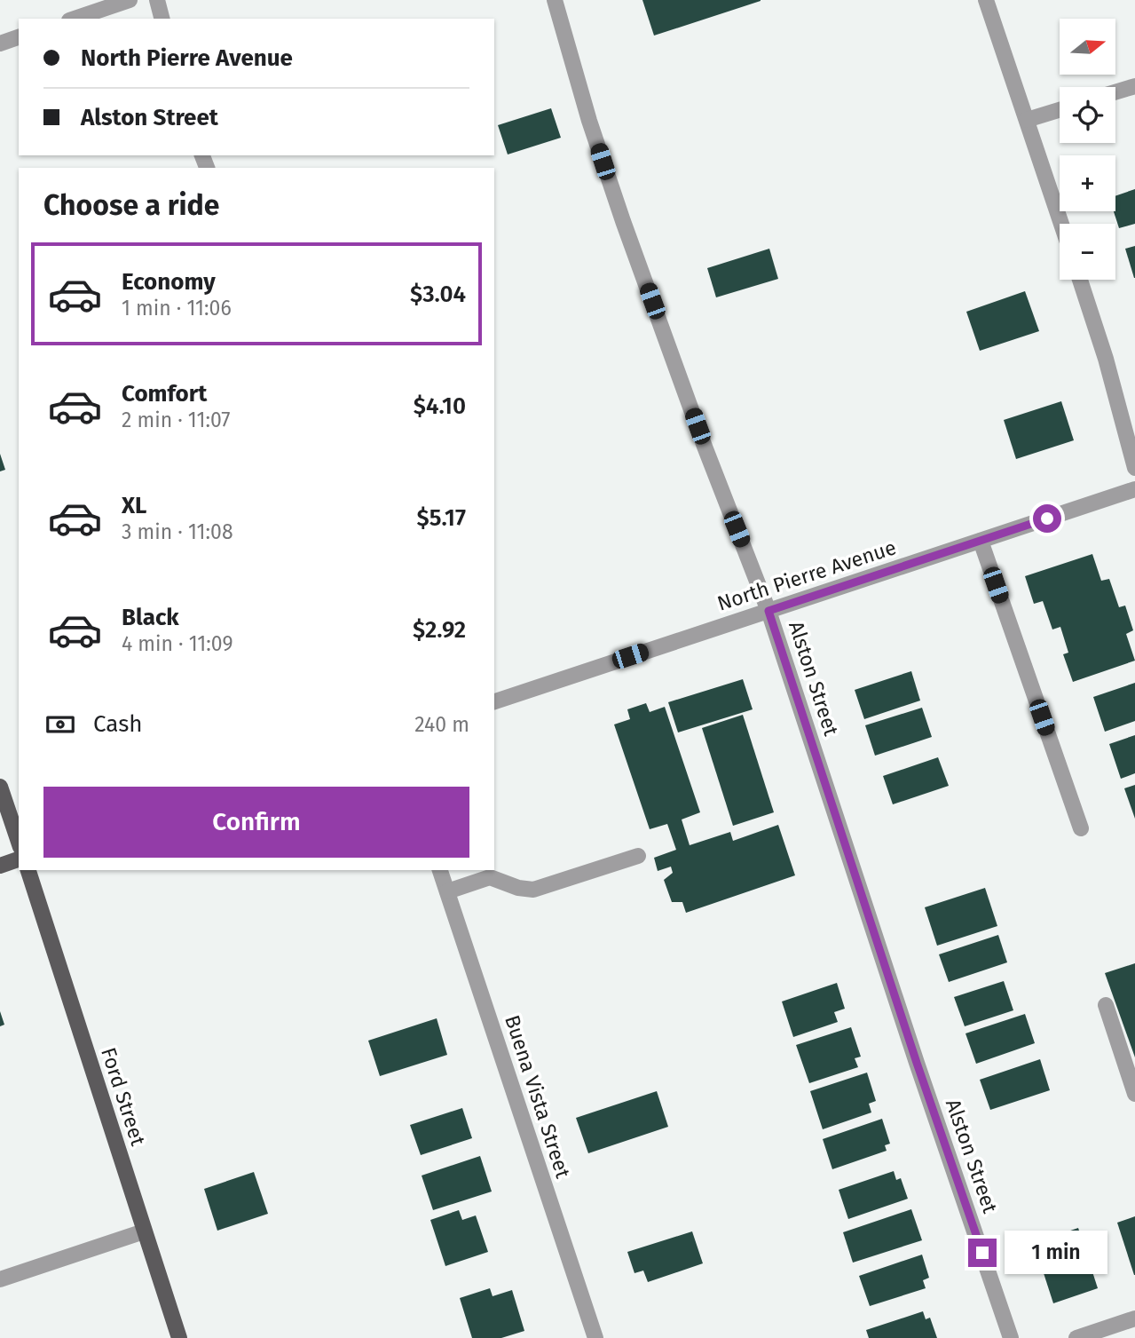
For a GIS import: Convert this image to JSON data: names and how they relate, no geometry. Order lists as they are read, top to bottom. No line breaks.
{"streets":{"main road":["Ford Street"],"street":["North Pierre Avenue","Alston Street","Buena Vista Street"]},"crossings":[["North Pierre Avenue","Alston Street"]],"north":"right","page":{"map_buttons":["+","−"],"banner":["North Pierre Avenue","Alston Street"],"heading":"Choose a ride","list":[{"name":"Economy","note":"1 min · 11:06","value":"$3.04"},{"name":"Comfort","note":"2 min · 11:07","value":"$4.10"},{"name":"XL","note":"3 min · 11:08","value":"$5.17"},{"name":"Black","note":"4 min · 11:09","value":"$2.92"}],"pay":["Cash","240 m"],"buttons":"Confirm","bubble":"1 min"}}
